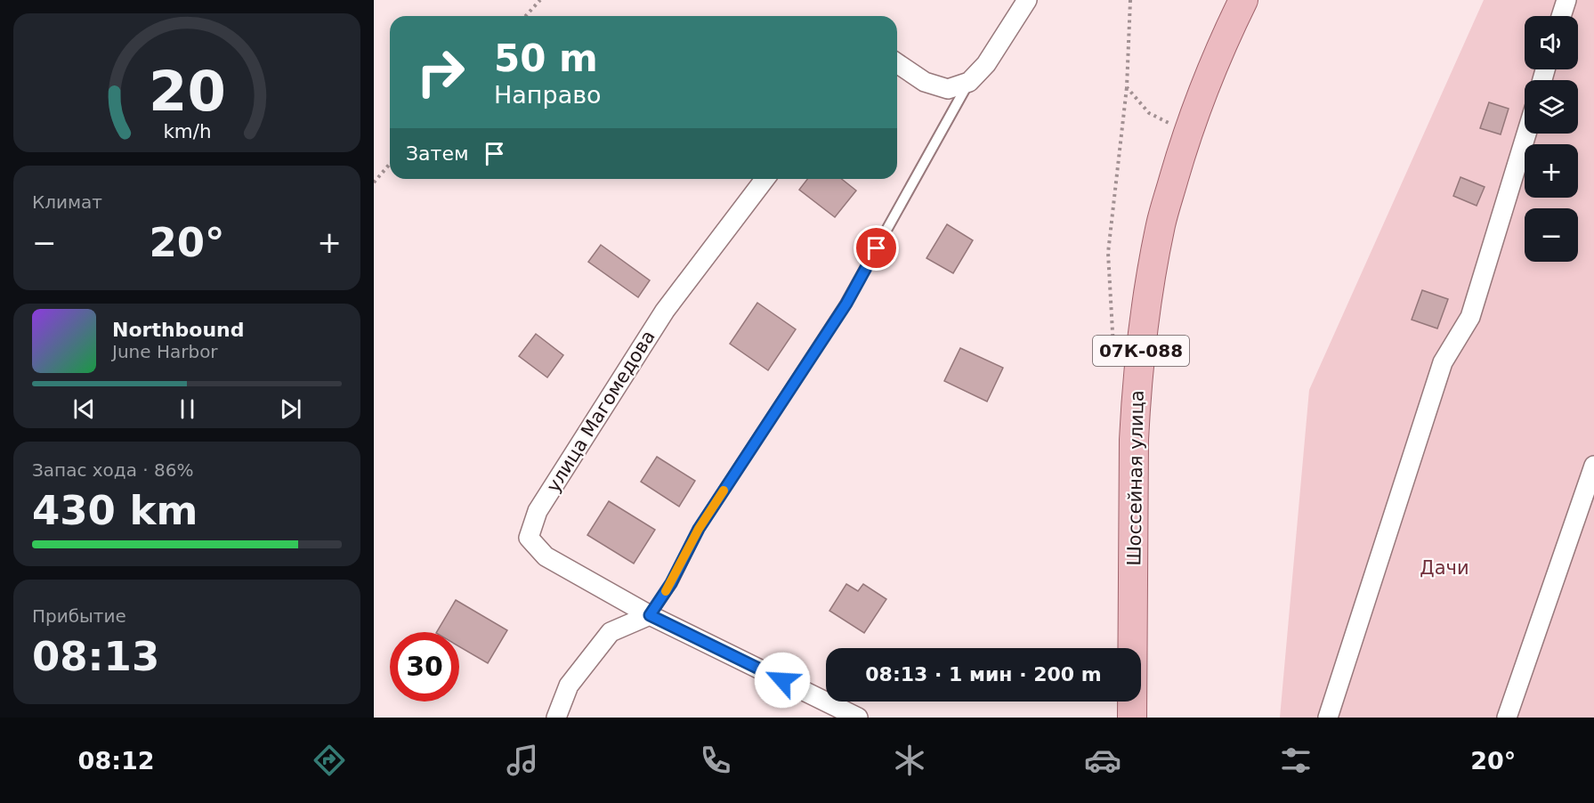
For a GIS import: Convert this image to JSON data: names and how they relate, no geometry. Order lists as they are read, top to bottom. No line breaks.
{"streets":{"main road":["07К-088","Шоссейная улица"],"street":["улица Магомедова"]},"parks":["Дачи"],"page":{"map_buttons":["+","−"],"turn":["50 m","Направо"],"then":"Затем","tile":["Климат",["Запас хода · 86%","430 km"],["Прибытие","08:13"]],"heat":["−","20°","+"],"song":["Northbound","June Harbor"],"limit":"30","trip":"08:13 · 1 мин · 200 m","tabs":["08:12","20°"],"gauge":["20","km/h"]}}
